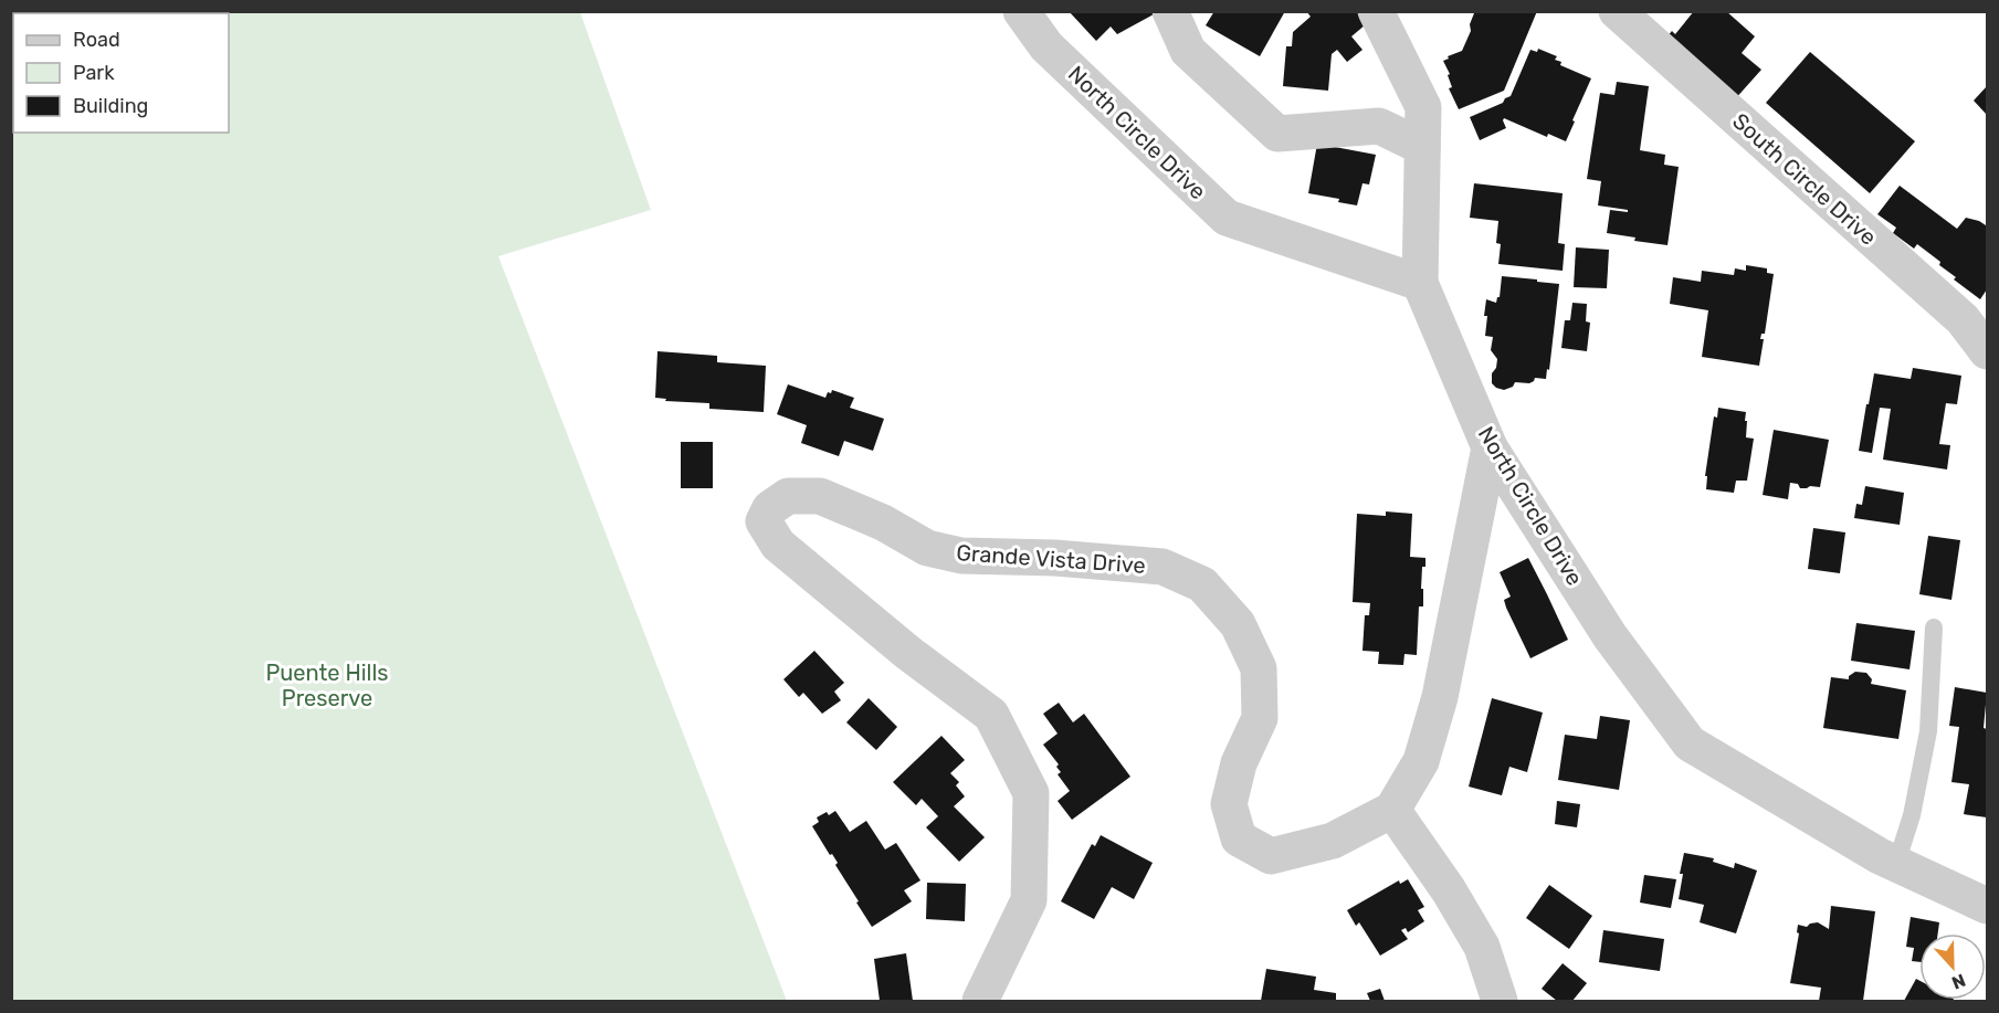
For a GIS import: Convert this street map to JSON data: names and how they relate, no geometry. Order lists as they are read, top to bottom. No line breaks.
{"streets":{"street":["North Circle Drive","South Circle Drive","Grande Vista Drive"]},"parks":["Puente Hills Preserve"],"legend":["Road","Park","Building"],"north":"bottom"}
